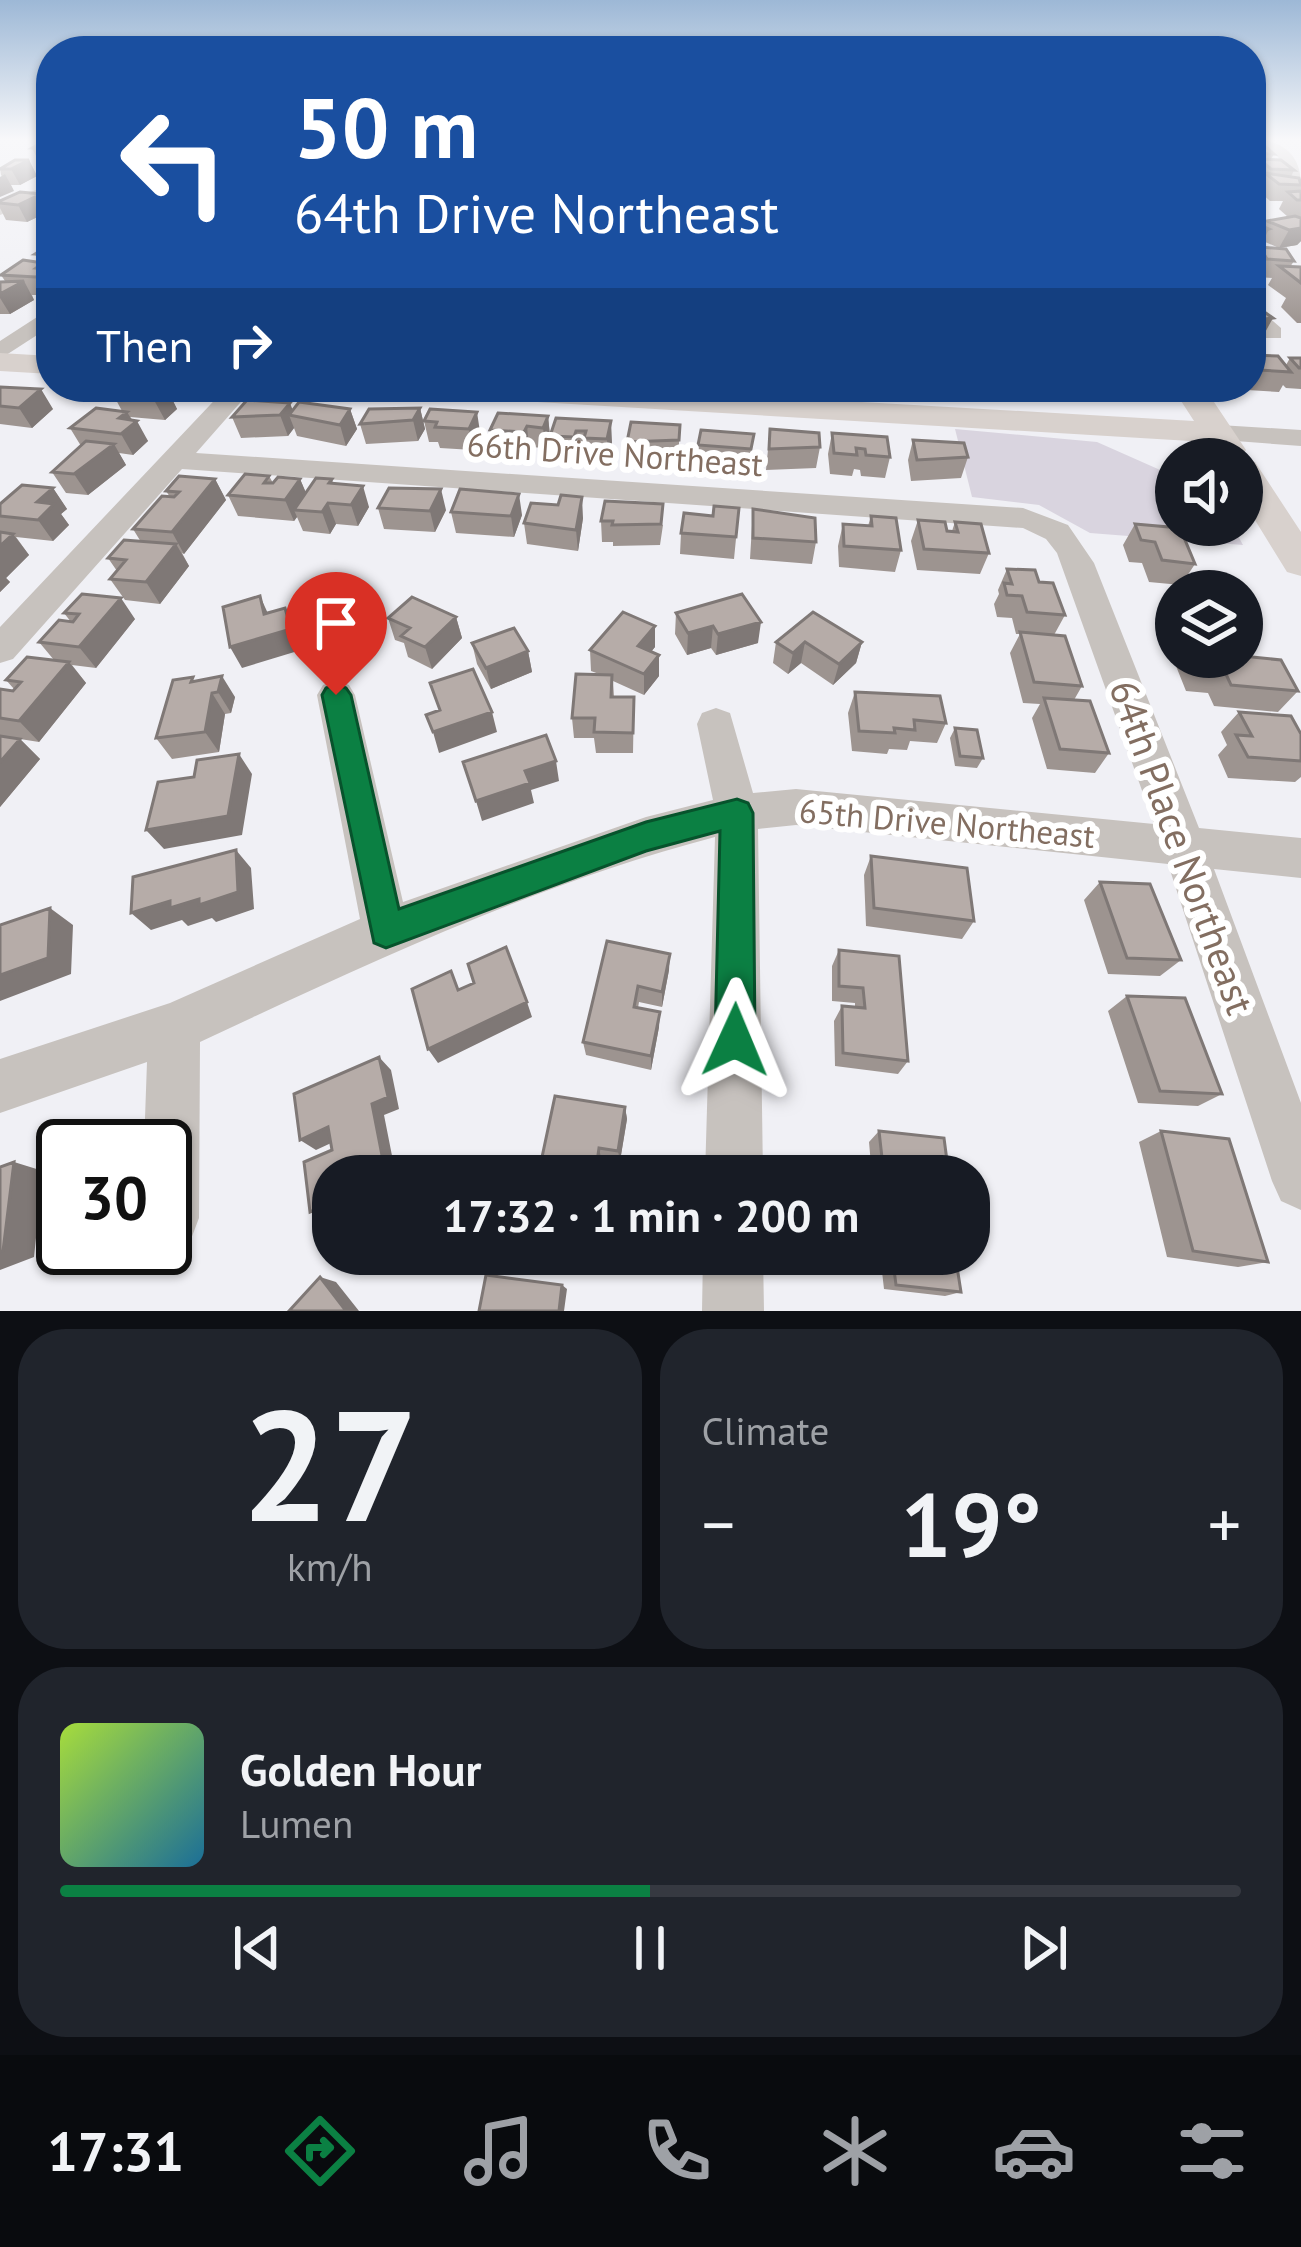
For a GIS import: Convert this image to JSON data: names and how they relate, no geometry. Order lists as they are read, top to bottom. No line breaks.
{"streets":{"street":["66th Drive Northeast","65th Drive Northeast","64th Place Northeast"]},"crossings":[["66th Drive Northeast","64th Place Northeast"],["65th Drive Northeast","64th Place Northeast"]],"page":{"turn":["50 m","64th Drive Northeast"],"then":"Then","limit":"30","trip":"17:32 · 1 min · 200 m","tile":[["27","km/h"],"Climate"],"heat":["−","19°","+"],"song":["Golden Hour","Lumen"],"tabs":"17:31"}}
